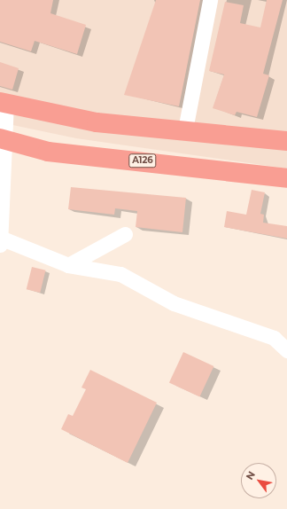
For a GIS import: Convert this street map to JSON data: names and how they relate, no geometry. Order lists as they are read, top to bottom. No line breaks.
{"streets":{"highway":["A126"]},"north":"top left"}
